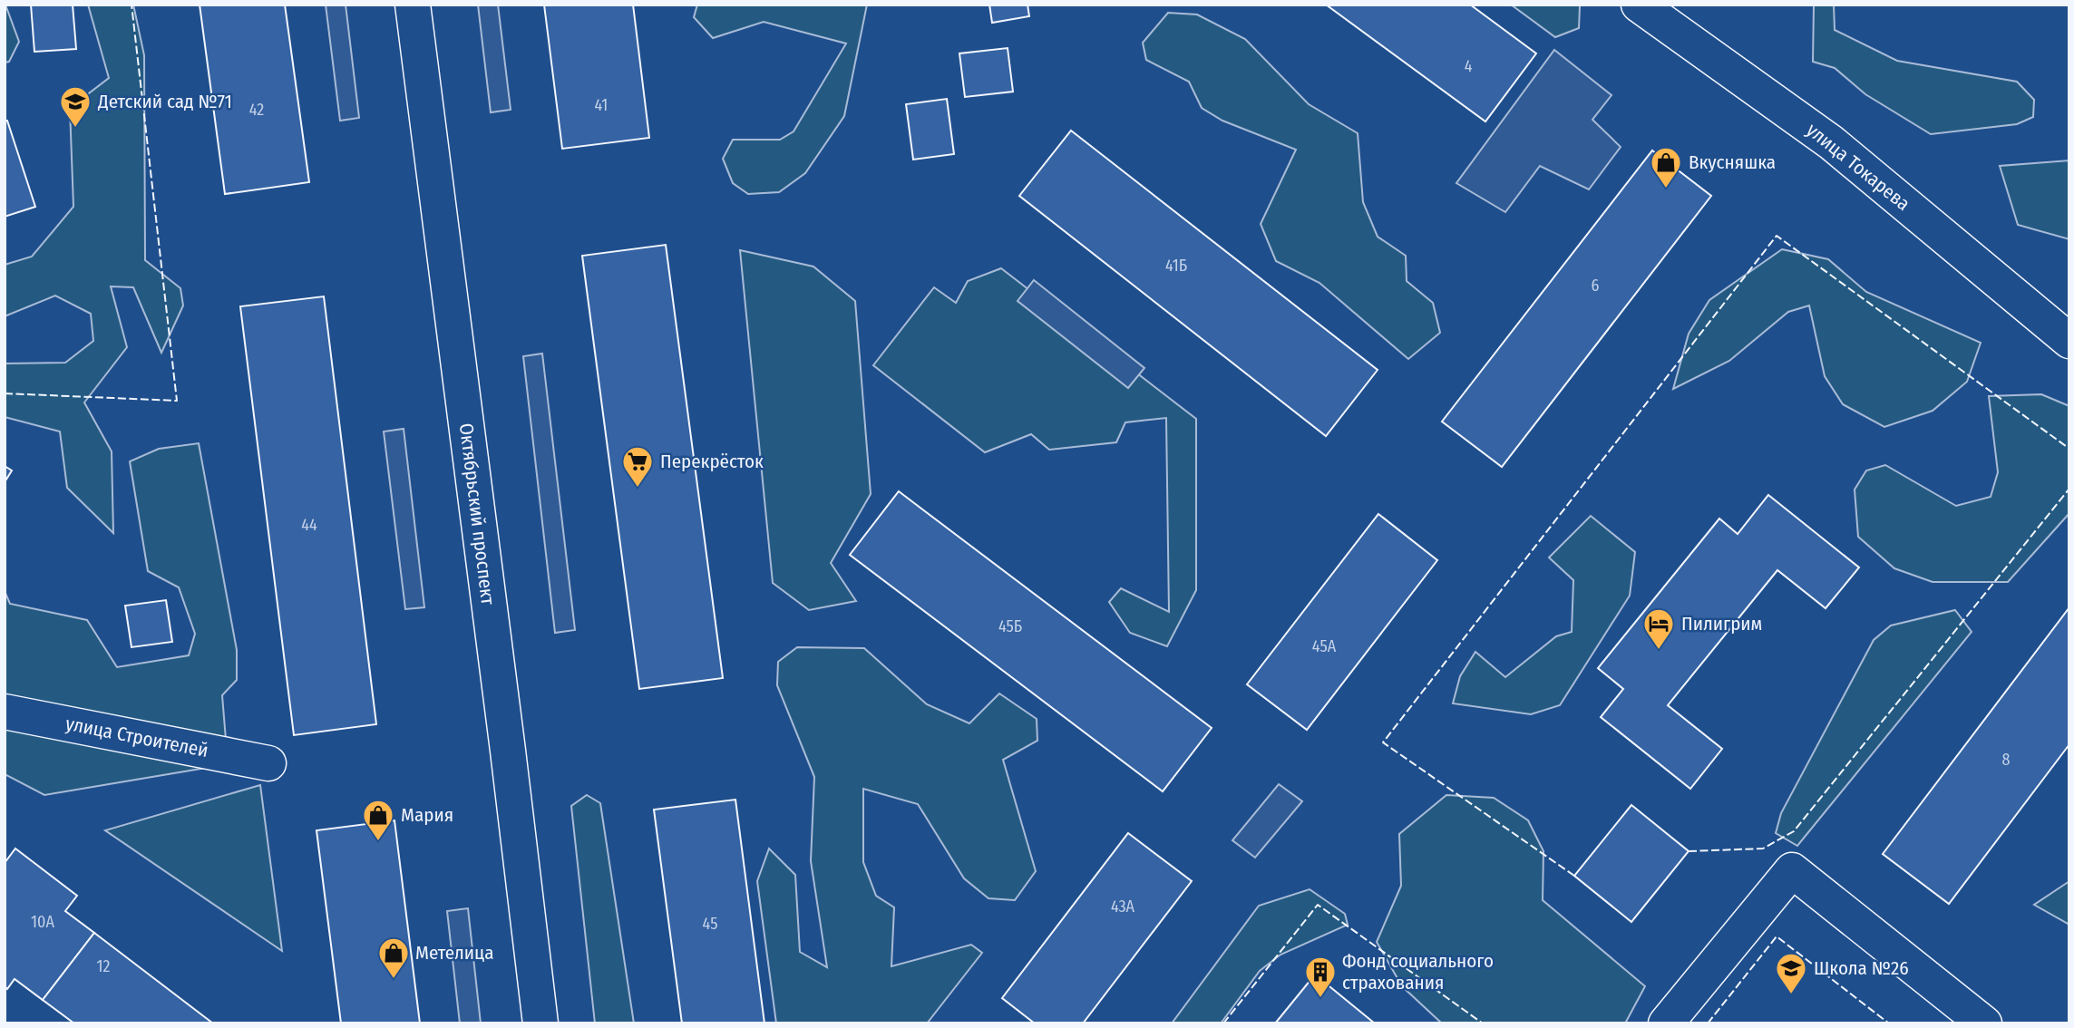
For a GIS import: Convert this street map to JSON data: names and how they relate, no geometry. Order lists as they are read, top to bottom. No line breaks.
{"streets":{"street":["улица Токарева","Октябрьский проспект","улица Строителей"]},"places":{"school or university":["Детский сад №71","Школа №26"],"shop":["Вкусняшка","Мария","Метелица"],"supermarket":["Перекрёсток"],"hotel":["Пилигрим"],"building":["Фонд социального страхования"]},"house_numbers":["4","41","42","41Б","6","44","45Б","45А","8","43А","10А","45","12"]}
